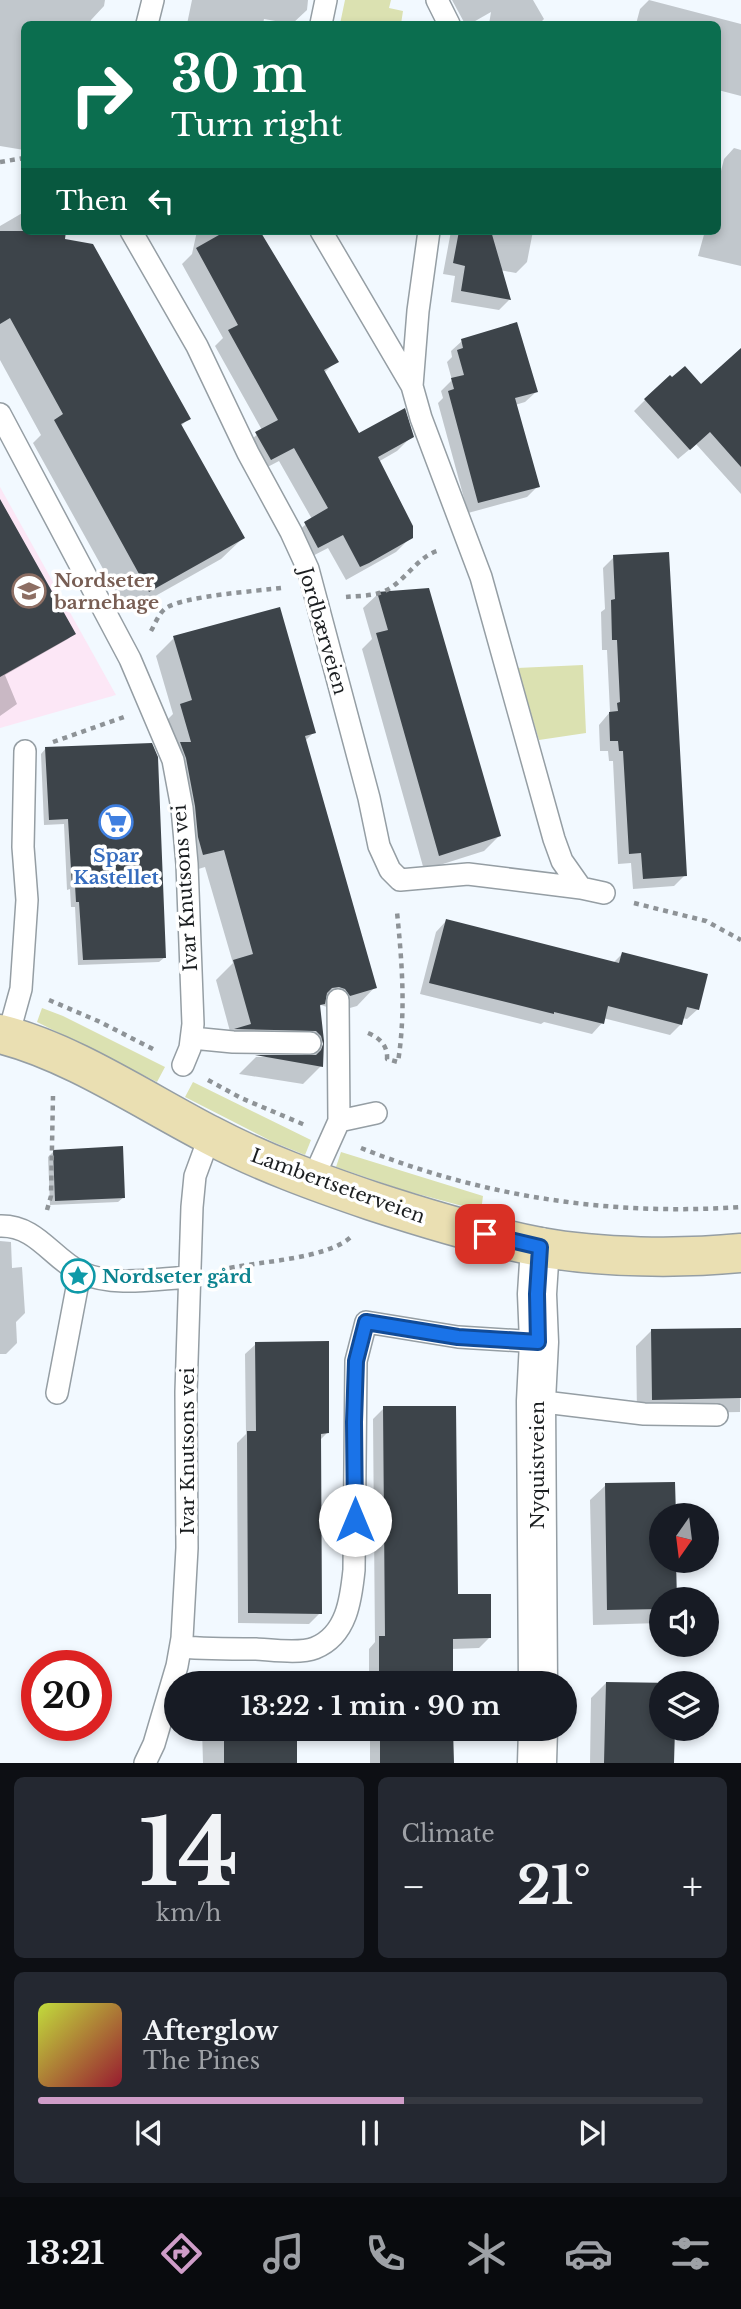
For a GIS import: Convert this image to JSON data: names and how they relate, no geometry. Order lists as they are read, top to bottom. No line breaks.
{"streets":{"main road":["Lambertseterveien"],"street":["Nyquistveien"],"lane":["Jordbærveien","Ivar Knutsons vei"]},"crossings":[["Ivar Knutsons vei","Lambertseterveien"],["Lambertseterveien","Nyquistveien"]],"places":{"school or university":["Nordseter barnehage"],"supermarket":["Spar Kastellet"],"place":["Nordseter gård"]},"north":"bottom","page":{"turn":["30 m","Turn right"],"then":"Then","limit":"20","trip":"13:22 · 1 min · 90 m","tile":[["14","km/h"],"Climate"],"heat":["−","21°","+"],"song":["Afterglow","The Pines"],"tabs":"13:21"}}
